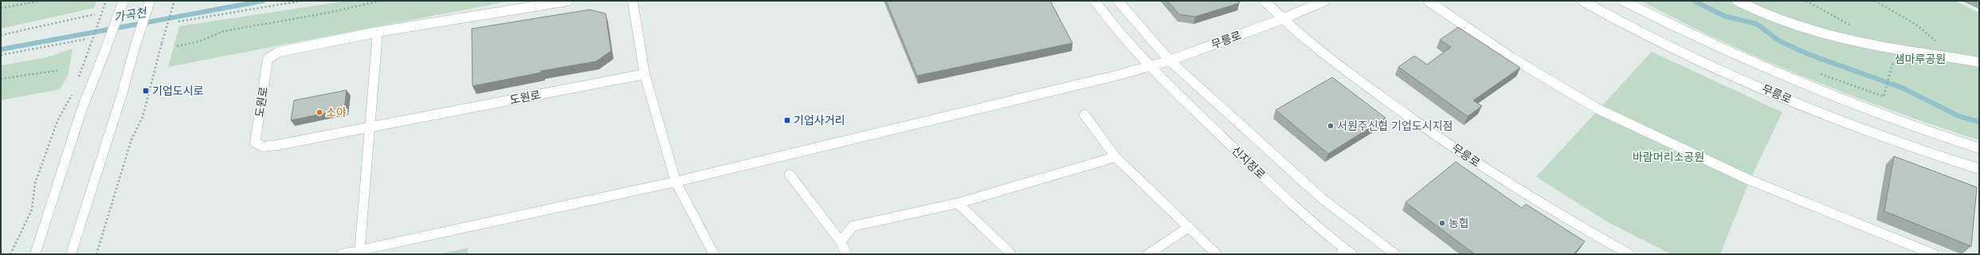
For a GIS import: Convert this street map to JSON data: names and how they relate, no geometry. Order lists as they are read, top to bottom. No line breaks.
{"streets":{"street":["무릉로","도원로","신지정로"]},"crossings":[["무릉로","신지정로"]],"water":["가곡천"],"parks":["샘마루공원","바람머리소공원"],"places":{"transit":["기업도시로","기업사거리"],"other":["소야","서원주신협 기업도시지점","농협"]}}
